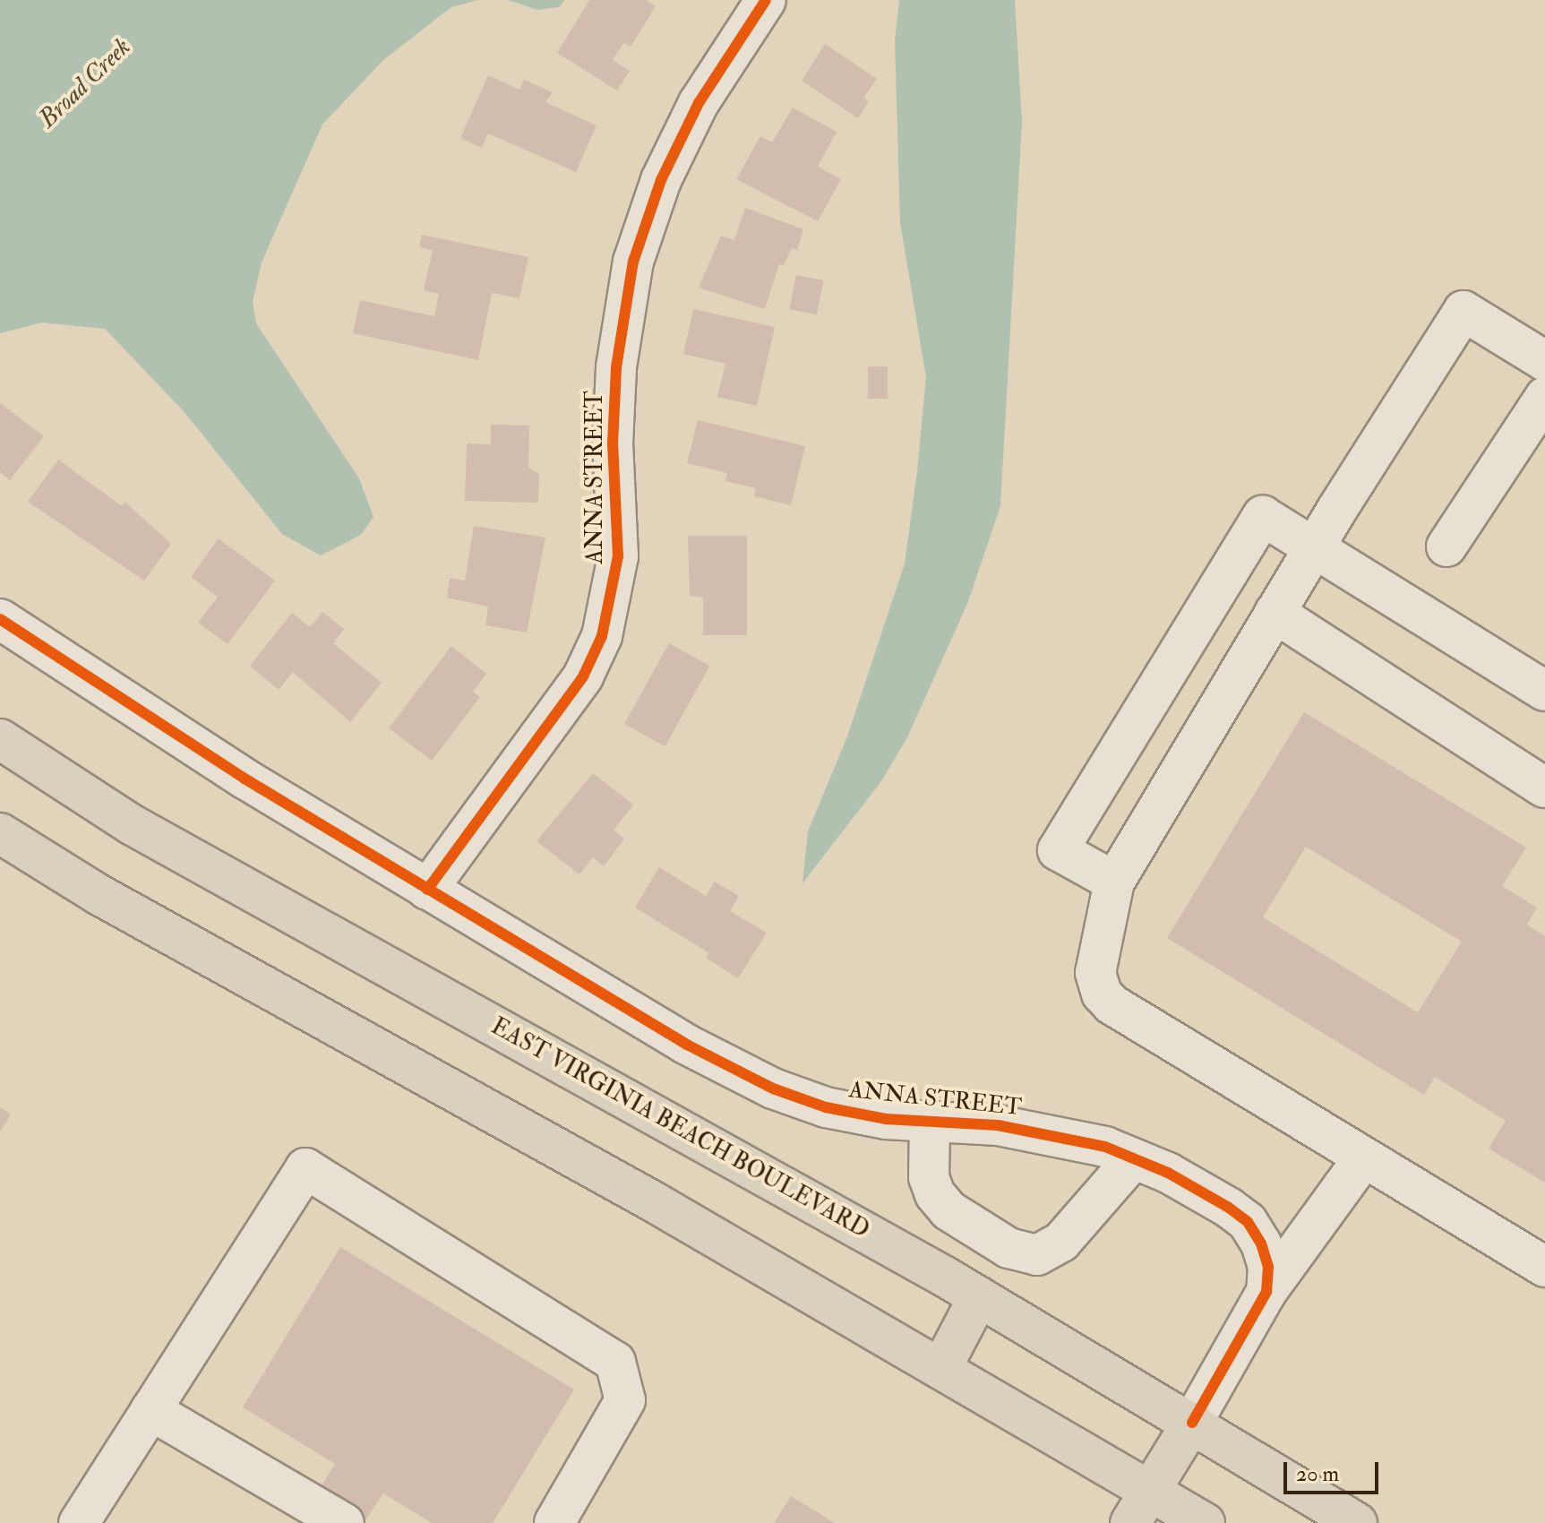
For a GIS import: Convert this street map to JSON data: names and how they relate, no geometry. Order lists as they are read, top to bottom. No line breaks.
{"streets":{"main road":["EAST VIRGINIA BEACH BOULEVARD"],"street":["ANNA STREET"]},"water":["Broad Creek"],"scale_bar":"20 m"}
